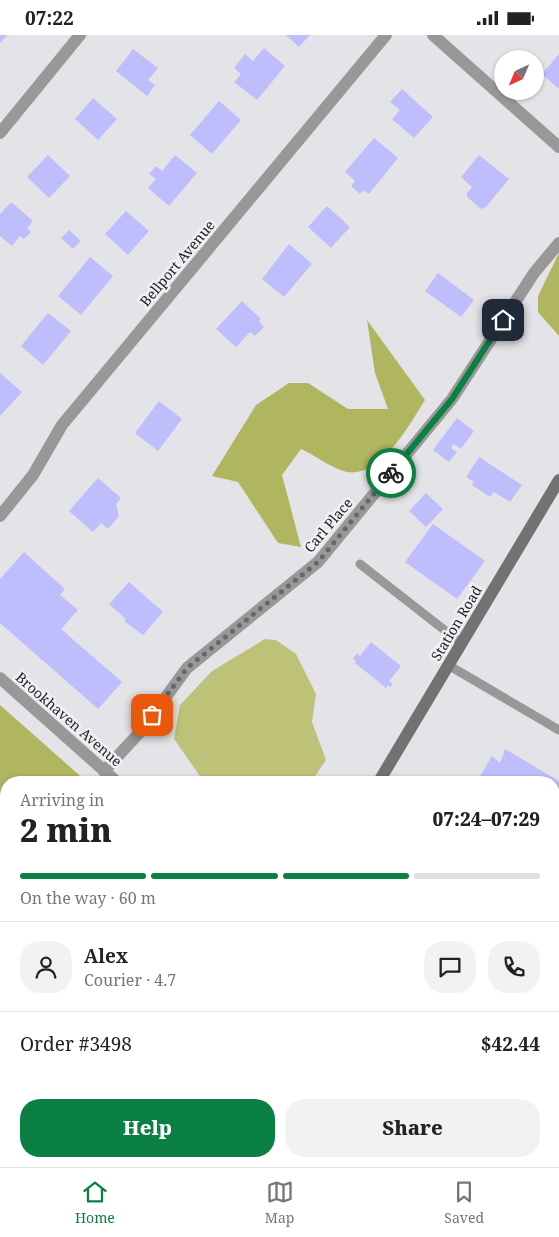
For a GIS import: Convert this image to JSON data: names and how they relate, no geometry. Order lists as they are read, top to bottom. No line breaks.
{"streets":{"main road":["Station Road"],"street":["Bellport Avenue","Carl Place","Brookhaven Avenue"]},"crossings":[["Carl Place","Brookhaven Avenue"]],"north":"bottom left","page":{"status":"07:22","heading":["2 min","Arriving in","07:24–07:29"],"panel":["Alex","Courier · 4.7","Order #3498","$42.44"],"bar":"On the way · 60 m","buttons":["Help","Share"],"tabs":["Home","Map","Saved"]}}
